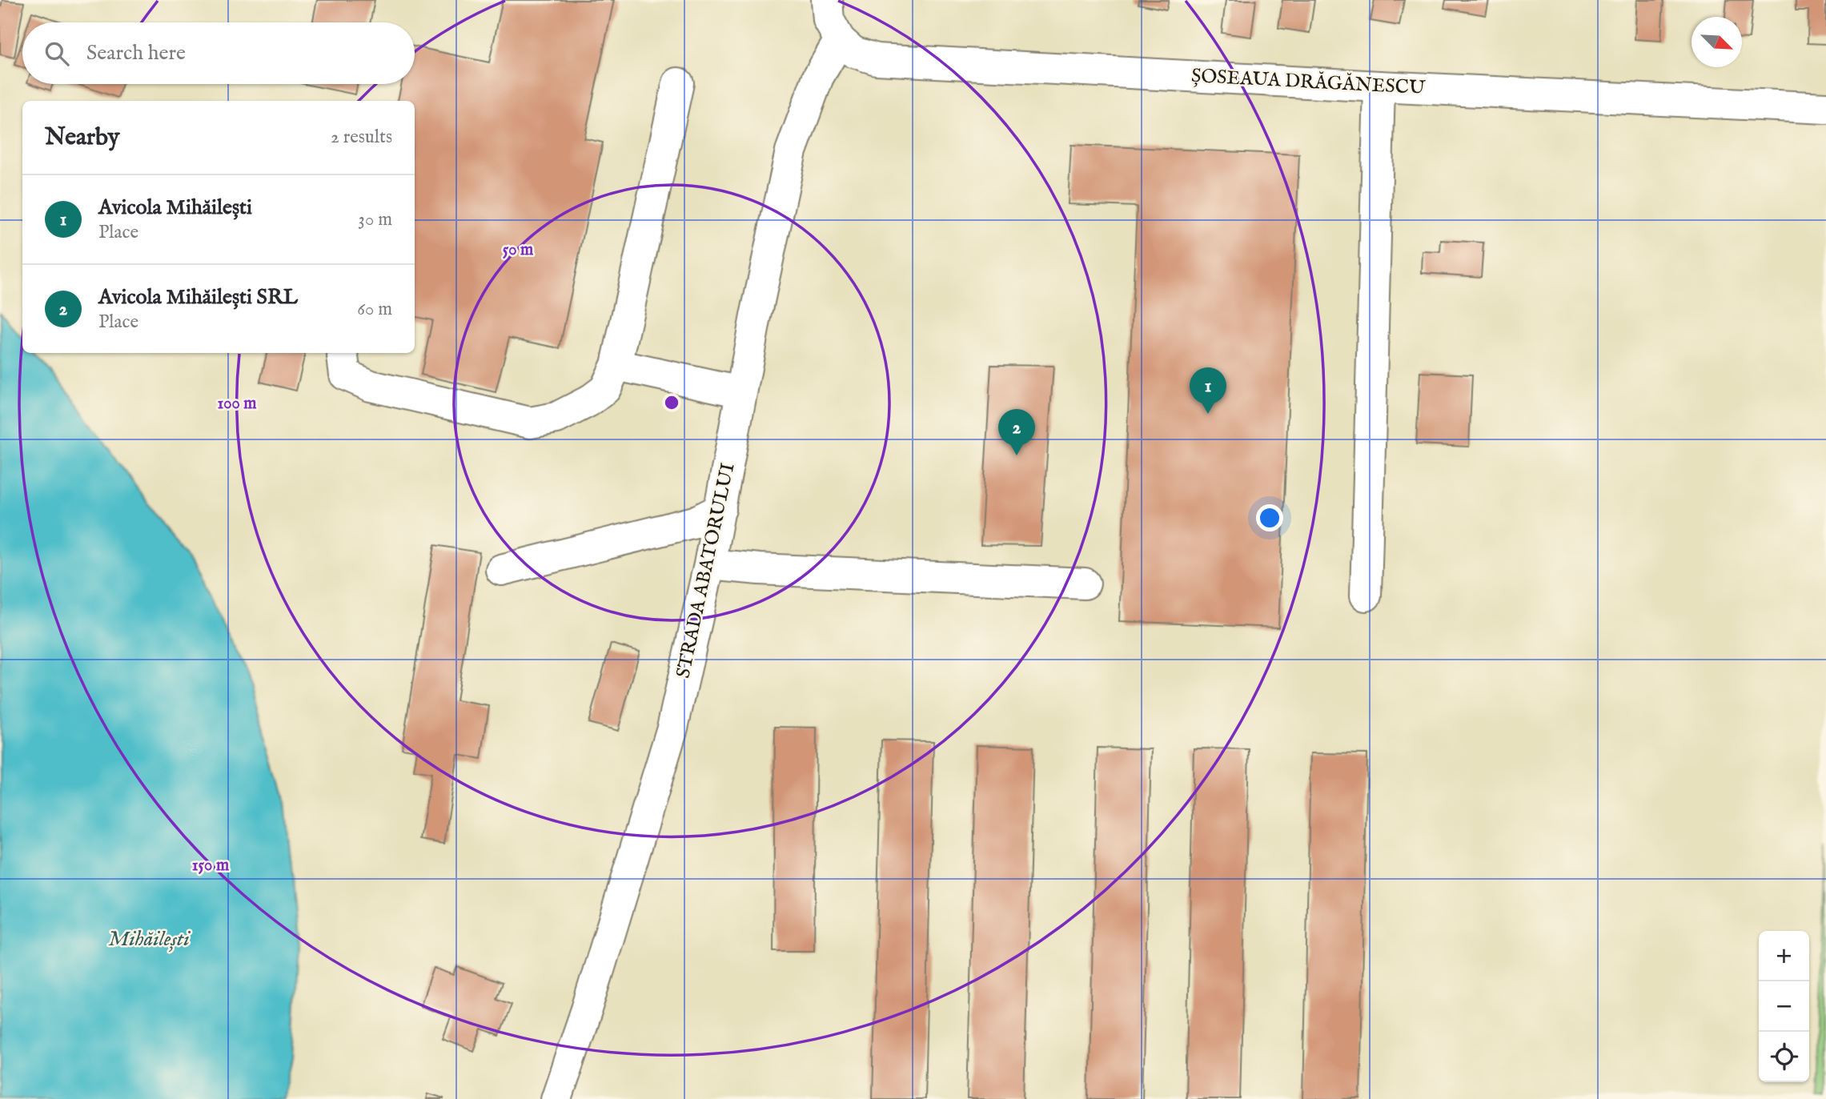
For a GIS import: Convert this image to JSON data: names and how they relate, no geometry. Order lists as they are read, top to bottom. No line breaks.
{"streets":{"street":["ȘOSEAUA DRĂGĂNESCU","STRADA ABATORULUI"]},"crossings":[["ȘOSEAUA DRĂGĂNESCU","STRADA ABATORULUI"]],"water":["Mihăilești"],"north":"bottom right","page":{"search":"Search here","heading":["Nearby","2 results"],"list":[{"mark":"1","name":"Avicola Mihăilești","note":"Place","value":"30 m"},{"mark":"2","name":"Avicola Mihăilești SRL","note":"Place","value":"60 m"}],"pins":["1","2"],"map_buttons":["+","−"]},"rings":["50 m","100 m","150 m"]}
